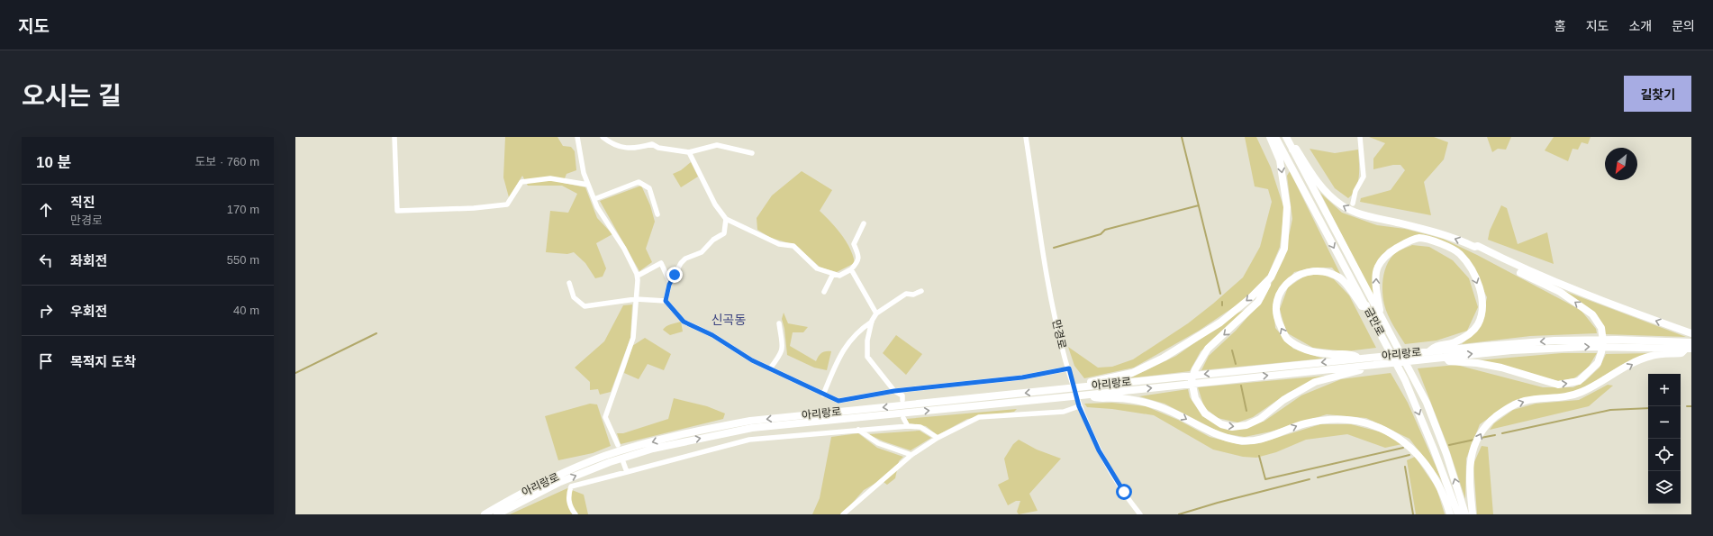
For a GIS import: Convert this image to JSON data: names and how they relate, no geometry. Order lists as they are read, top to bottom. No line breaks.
{"streets":{"highway":["금만로","아리랑로"],"street":["만경로"]},"districts":["신곡동"],"north":"bottom left","page":{"header":"지도","nav":["홈","지도","소개","문의"],"title":"오시는 길","buttons":"길찾기","heading":["10 분","도보 · 760 m"],"list":[["직진","만경로","170 m"],["좌회전","550 m"],["우회전","40 m"],"목적지 도착"],"map_buttons":["+","−"]}}
